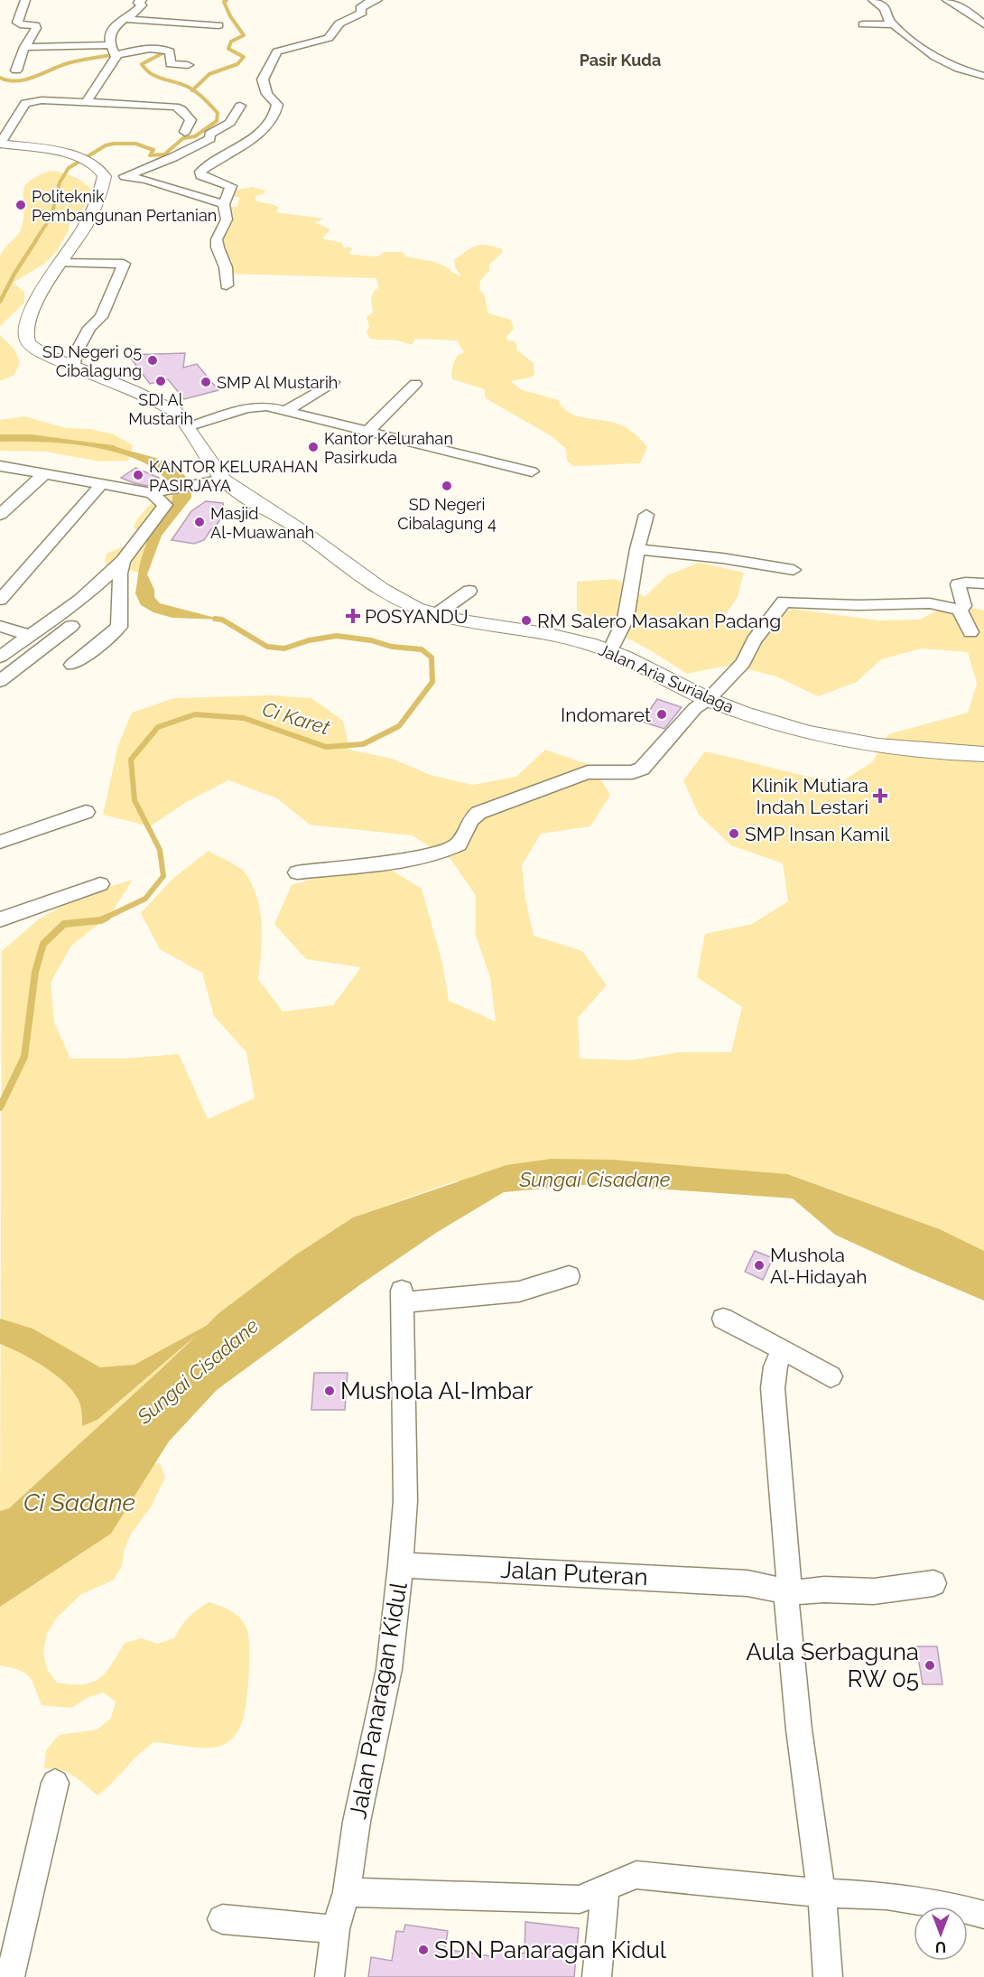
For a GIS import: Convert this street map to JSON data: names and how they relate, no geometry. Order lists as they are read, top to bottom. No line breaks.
{"streets":{"main road":["Jalan Aria Surialaga"],"street":["Jalan Puteran","Jalan Panaragan Kidul"]},"crossings":[["Jalan Puteran","Jalan Panaragan Kidul"]],"districts":["Pasir Kuda"],"water":["Ci Karet","Sungai Cisadane","Ci Sadane"],"places":{"other":["Politeknik Pembangunan Pertanian","SD Negeri 05 Cibalagung","SDI Al Mustarih","SMP Al Mustarih","Kantor Kelurahan Pasirkuda","KANTOR KELURAHAN PASIRJAYA","SD Negeri Cibalagung 4","Masjid Al-Muawanah","RM Salero Masakan Padang","Indomaret","SMP Insan Kamil","Mushola Al-Hidayah","Mushola Al-Imbar","Aula Serbaguna RW 05","SDN Panaragan Kidul"],"health":["POSYANDU","Klinik Mutiara Indah Lestari"]},"north":"bottom"}
